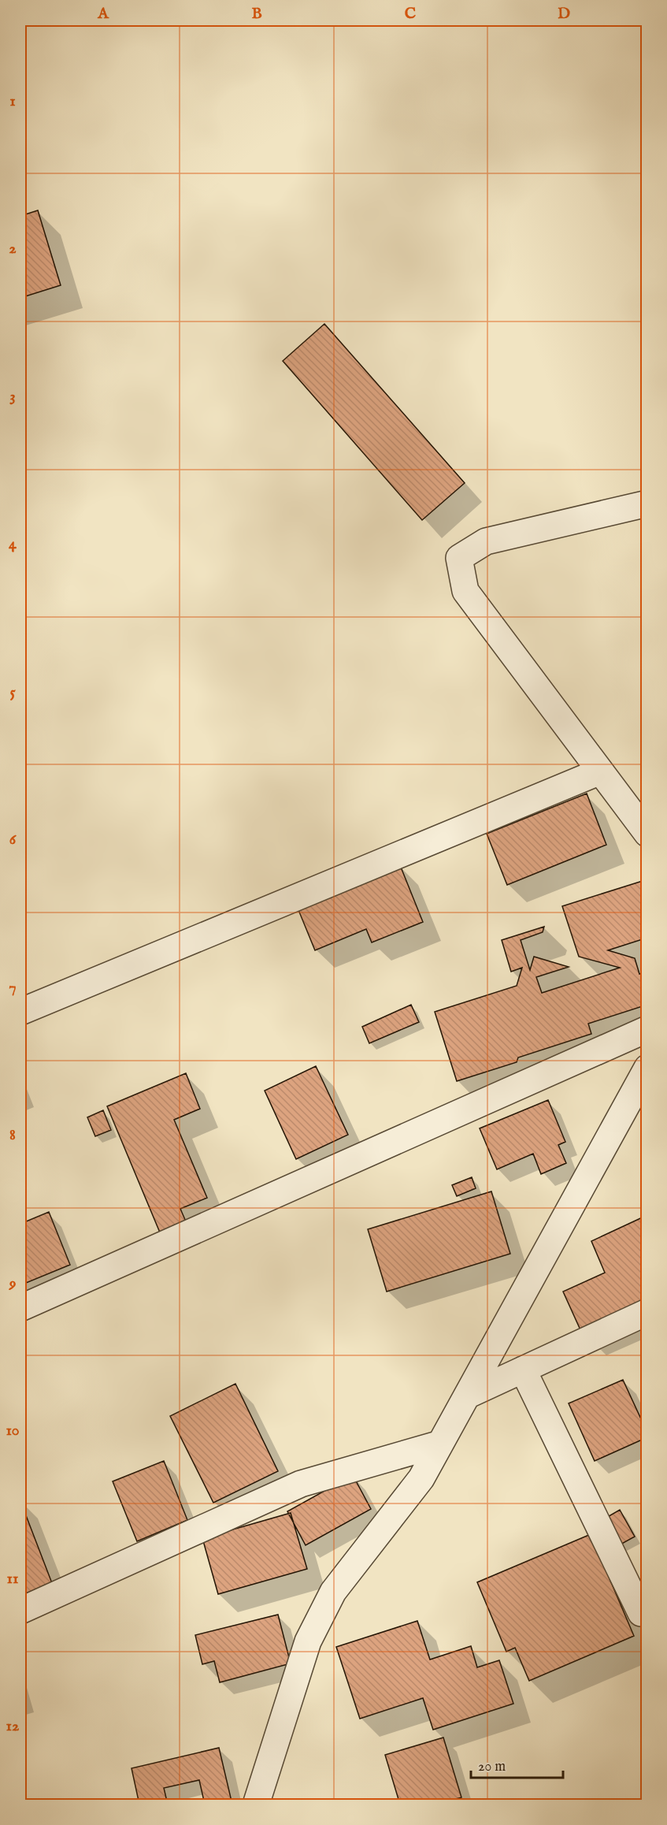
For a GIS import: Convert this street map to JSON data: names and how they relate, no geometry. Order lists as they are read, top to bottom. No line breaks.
{"scale_bar":"20 m","grid":{"columns":["A","B","C","D"],"rows":["1","2","3","4","5","6","7","8","9","10","11","12"]}}
